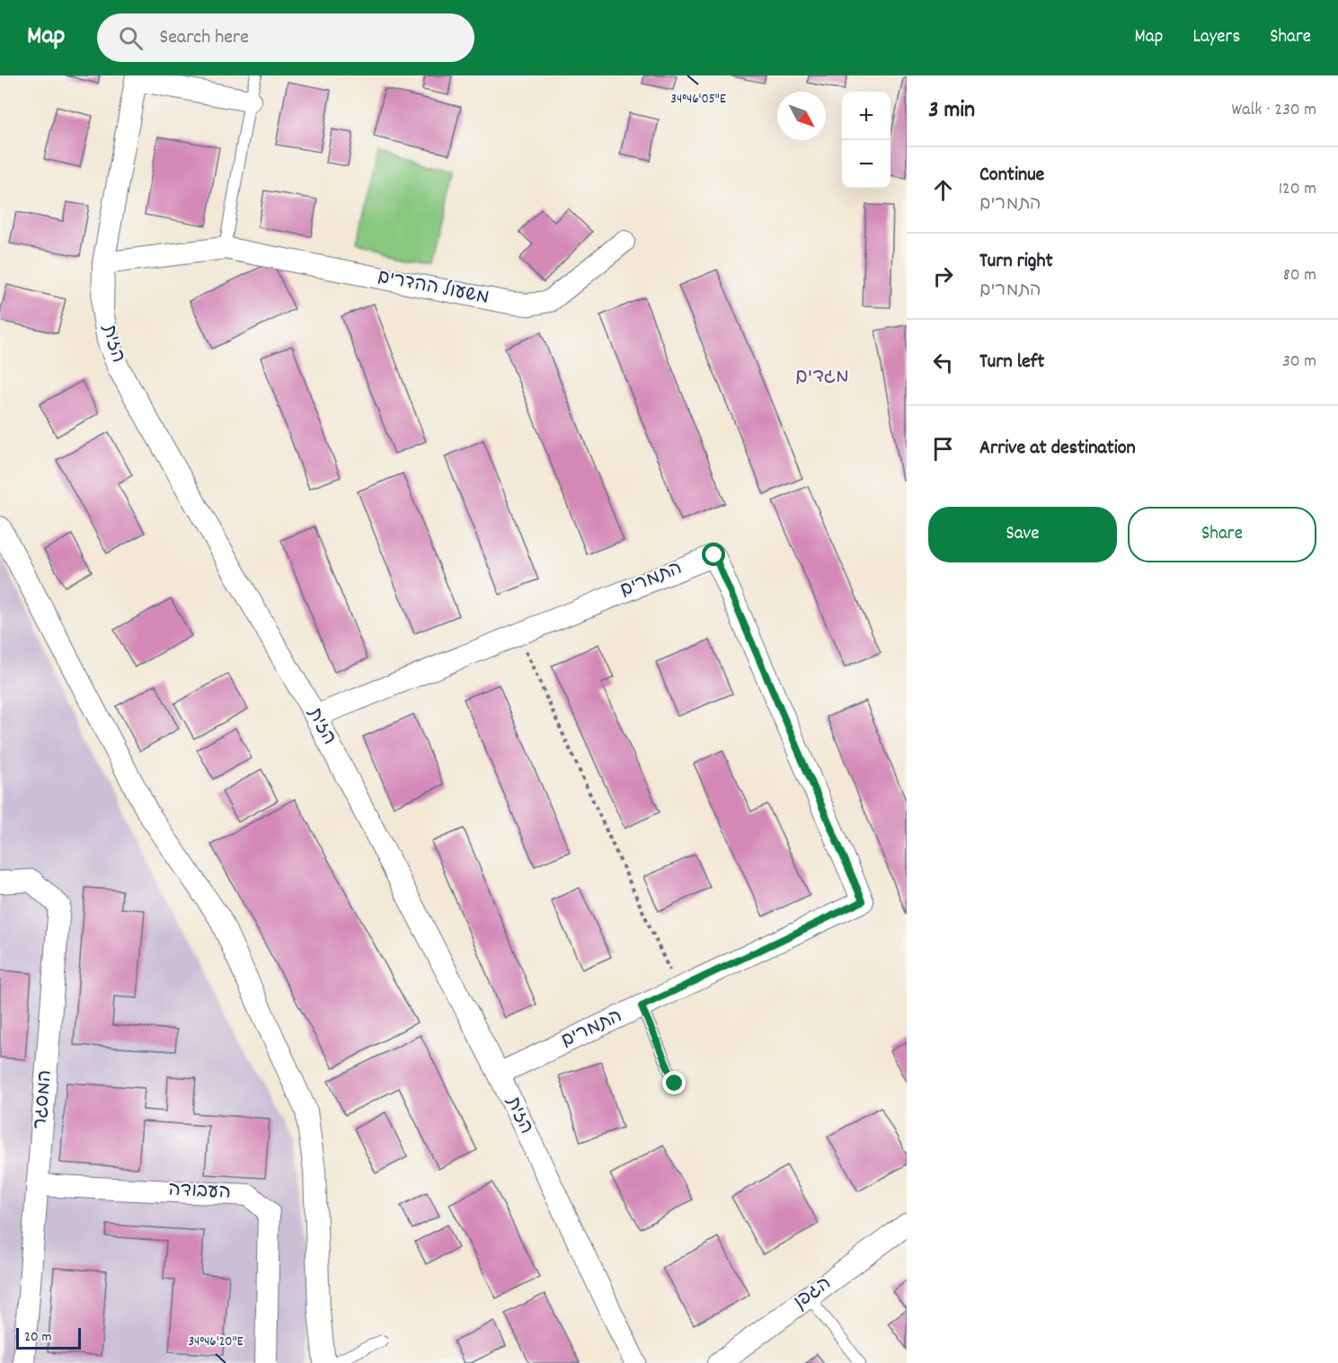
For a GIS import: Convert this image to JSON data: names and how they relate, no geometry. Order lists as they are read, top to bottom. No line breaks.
{"streets":{"street":["משעול ההדרים","הזית","התמרים","המסגר","העבודה","הגפן"]},"crossings":[["משעול ההדרים","הזית"],["הזית","התמרים"],["המסגר","העבודה"]],"districts":["מגדים"],"scale_bar":"20 m","north":"bottom right","page":{"header":"Map","search":"Search here","nav":["Map","Layers","Share"],"heading":["3 min","Walk · 230 m"],"map_buttons":["+","−"],"list":[["Continue","התמרים","120 m"],["Turn right","התמרים","80 m"],["Turn left","30 m"],"Arrive at destination"],"buttons":["Save","Share"],"scale":"20 m"},"coordinates":["34°46'05\"E","34°46'20\"E"]}
